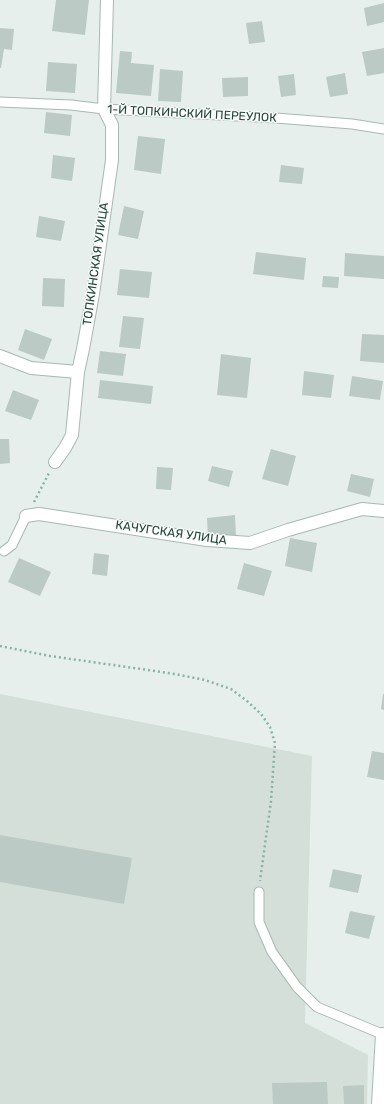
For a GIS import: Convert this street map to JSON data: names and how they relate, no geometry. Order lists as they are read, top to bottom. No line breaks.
{"streets":{"street":["ТОПКИНСКАЯ УЛИЦА","КАЧУГСКАЯ УЛИЦА"],"lane":["1-Й ТОПКИНСКИЙ ПЕРЕУЛОК"]},"crossings":[["1-Й ТОПКИНСКИЙ ПЕРЕУЛОК","ТОПКИНСКАЯ УЛИЦА"]]}
